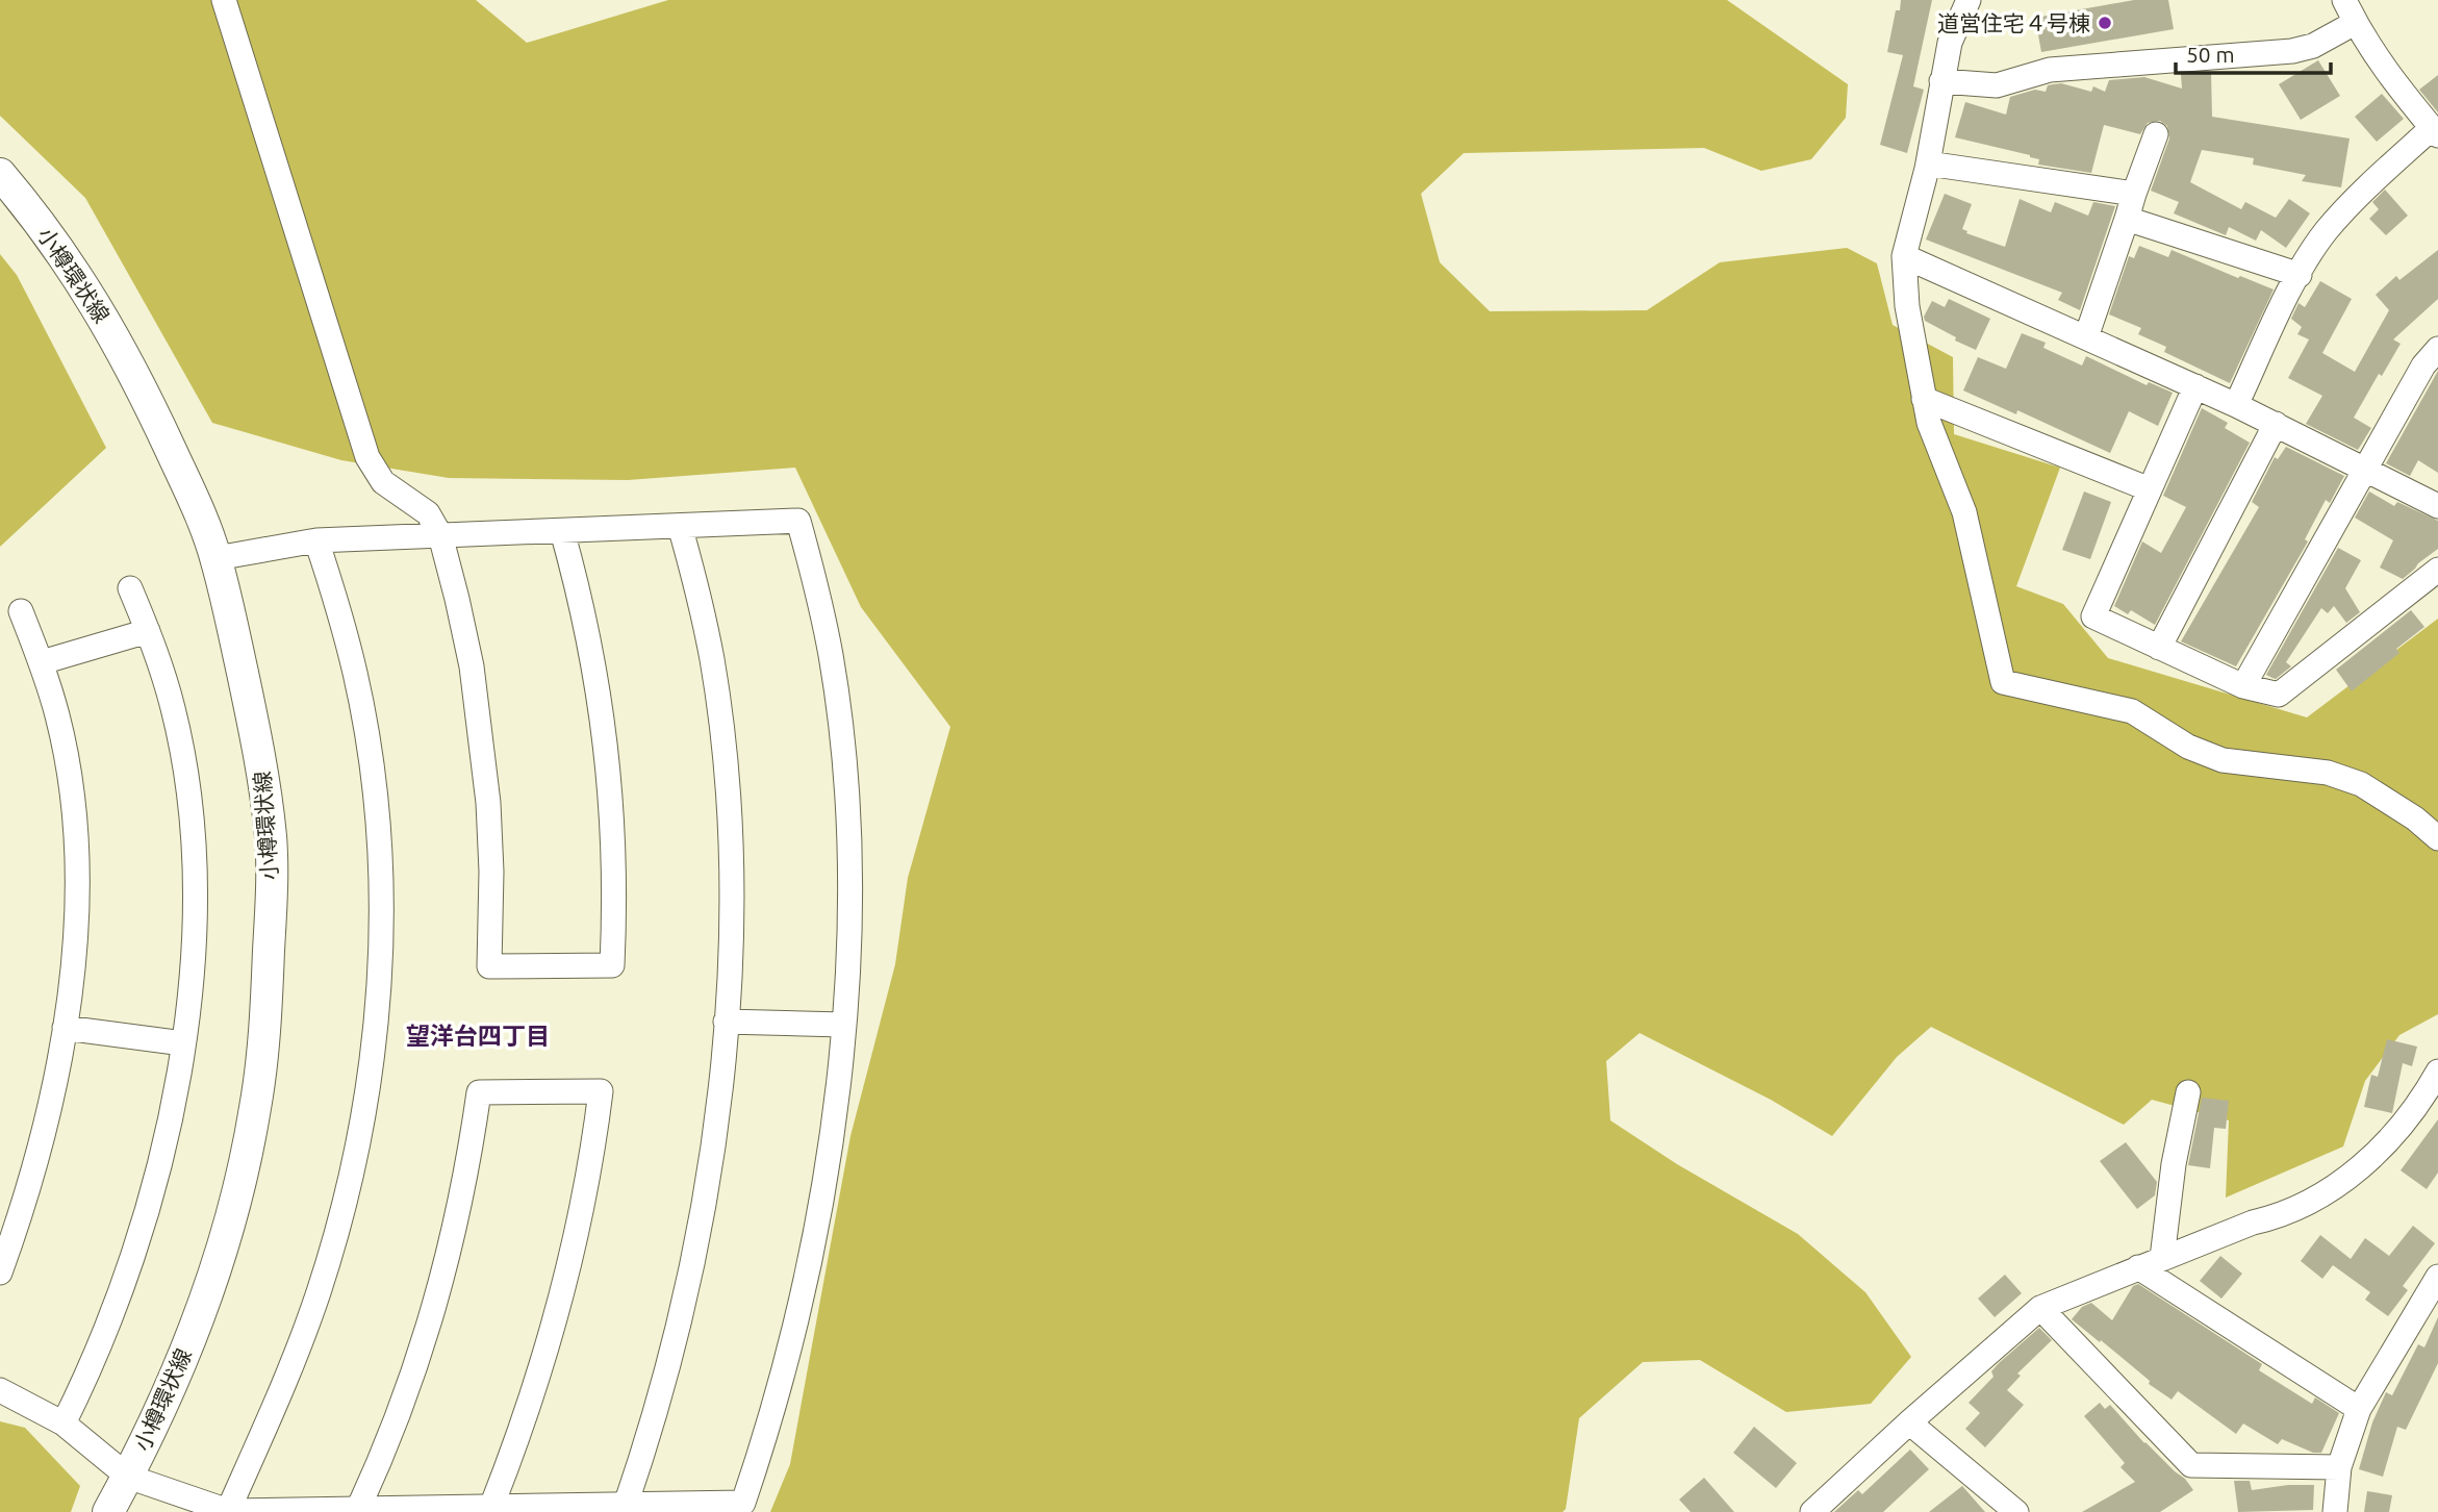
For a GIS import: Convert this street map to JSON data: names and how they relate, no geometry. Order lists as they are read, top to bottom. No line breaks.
{"streets":{"main road":["小樽環状線"]},"districts":["望洋台四丁目"],"places":["道営住宅４号棟"],"scale_bar":"50 m"}
